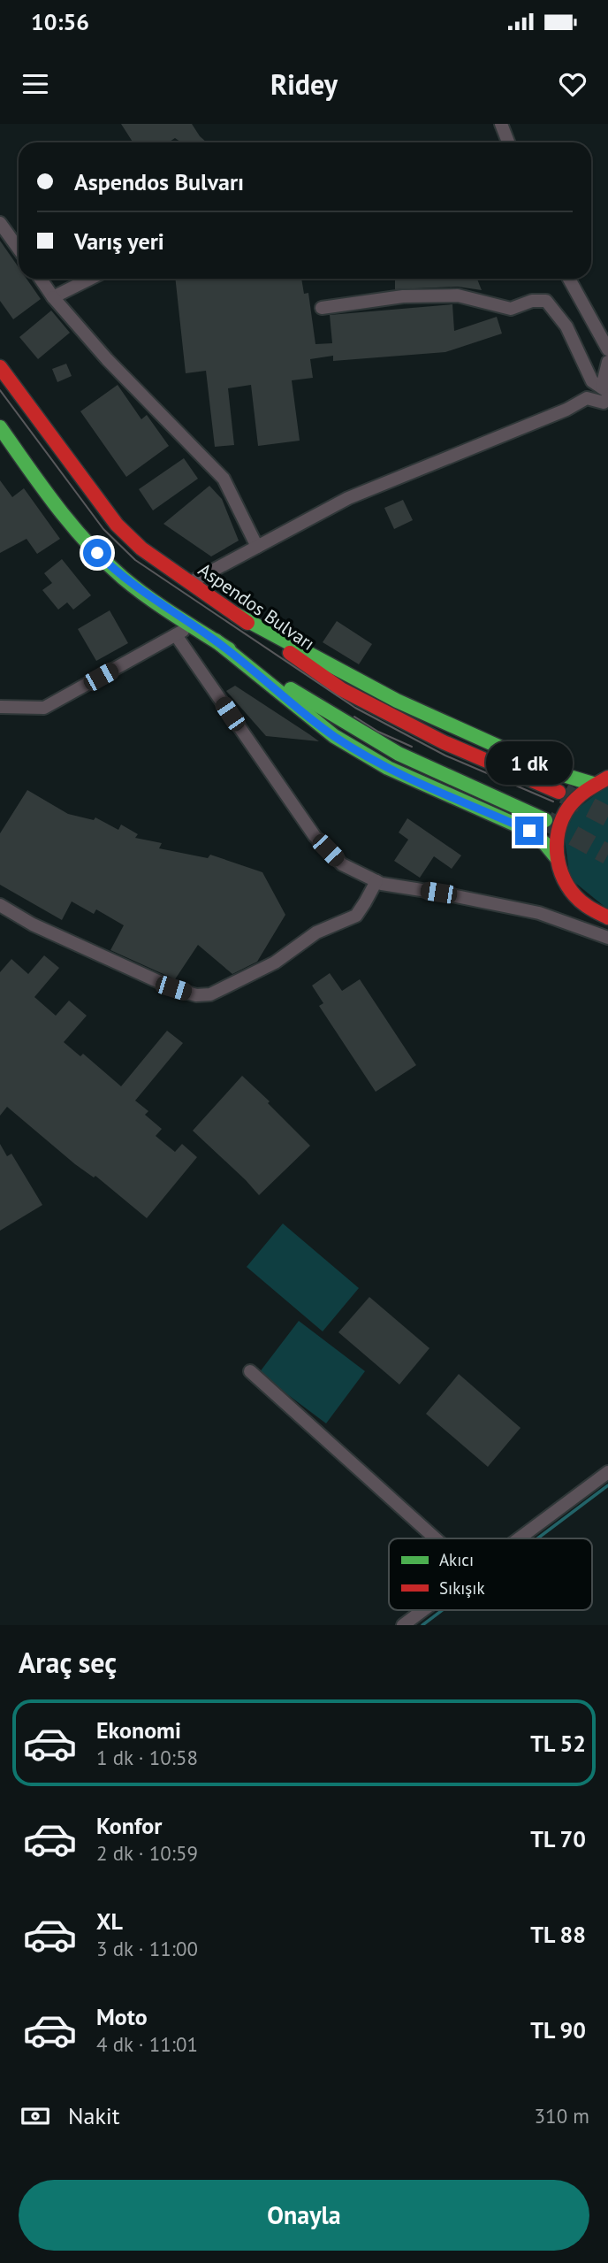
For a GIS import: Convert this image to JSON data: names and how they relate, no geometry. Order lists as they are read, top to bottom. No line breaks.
{"streets":{"main road":["Aspendos Bulvarı"]},"legend":["Akıcı","Sıkışık"],"page":{"status":"10:56","header":"Ridey","banner":["Aspendos Bulvarı","Varış yeri"],"bubble":"1 dk","heading":"Araç seç","list":[{"name":"Ekonomi","note":"1 dk · 10:58","value":"TL 52"},{"name":"Konfor","note":"2 dk · 10:59","value":"TL 70"},{"name":"XL","note":"3 dk · 11:00","value":"TL 88"},{"name":"Moto","note":"4 dk · 11:01","value":"TL 90"}],"pay":["Nakit","310 m"],"buttons":"Onayla"}}
